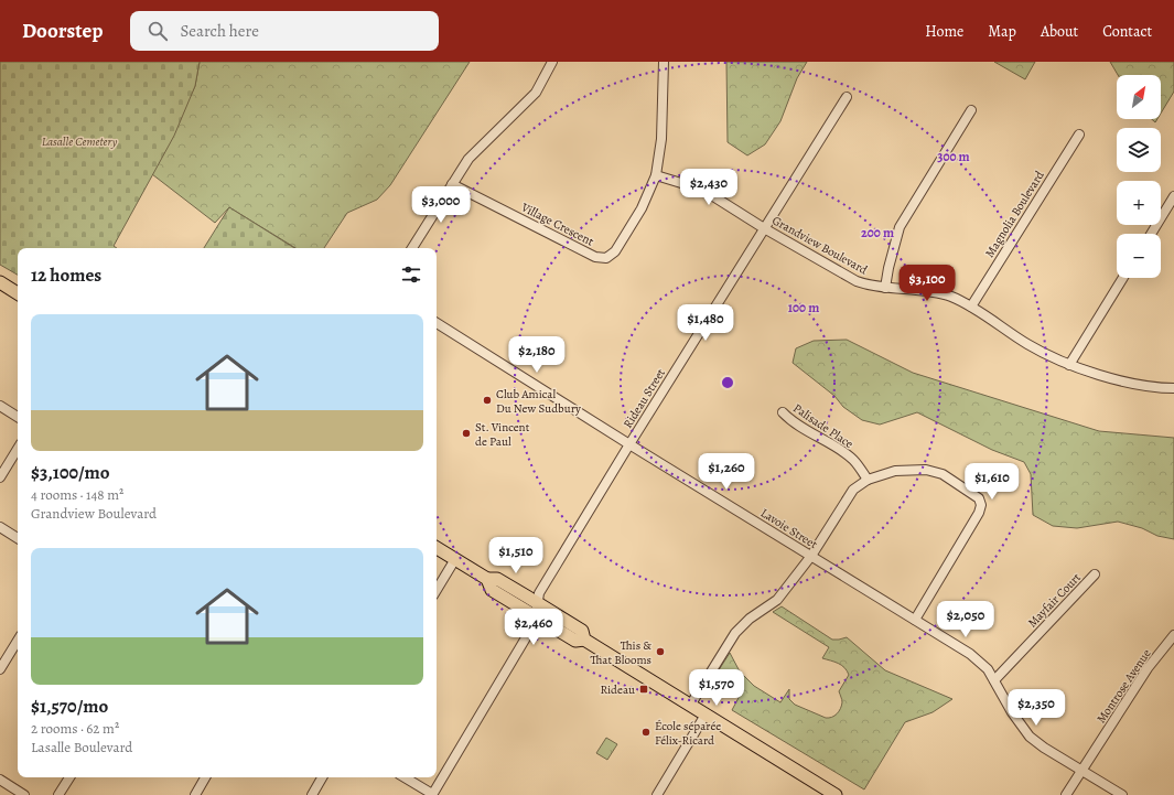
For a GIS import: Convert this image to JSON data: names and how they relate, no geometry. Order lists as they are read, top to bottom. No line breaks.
{"streets":{"street":["Magnolia Boulevard","Village Crescent","Grandview Boulevard","Rideau Street","Palisade Place","Lavoie Street","Mayfair Court","Montrose Avenue"]},"crossings":[["Magnolia Boulevard","Grandview Boulevard"],["Village Crescent","Grandview Boulevard"],["Grandview Boulevard","Rideau Street"],["Rideau Street","Lavoie Street"],["Lavoie Street","Mayfair Court"],["Lavoie Street","Montrose Avenue"]],"parks":["Lasalle Cemetery"],"places":{"other":["Club Amical Du New Sudbury","St. Vincent de Paul","This & That Blooms","École séparée Félix-Ricard"],"transit":["Rideau"]},"north":"top right","page":{"header":"Doorstep","search":"Search here","nav":["Home","Map","About","Contact"],"map_buttons":["+","−"],"price":["$2,430","$3,000","$3,100","$1,480","$2,180","$1,260","$1,610","$1,510","$2,050","$2,460","$1,570","$2,350"],"heading":"12 homes","list":[{"name":"$3,100/mo","note":"4 rooms · 148 m² · Grandview Boulevard"},{"name":"$1,570/mo","note":"2 rooms · 62 m² · Lasalle Boulevard"}]},"rings":["300 m","200 m","100 m"]}
